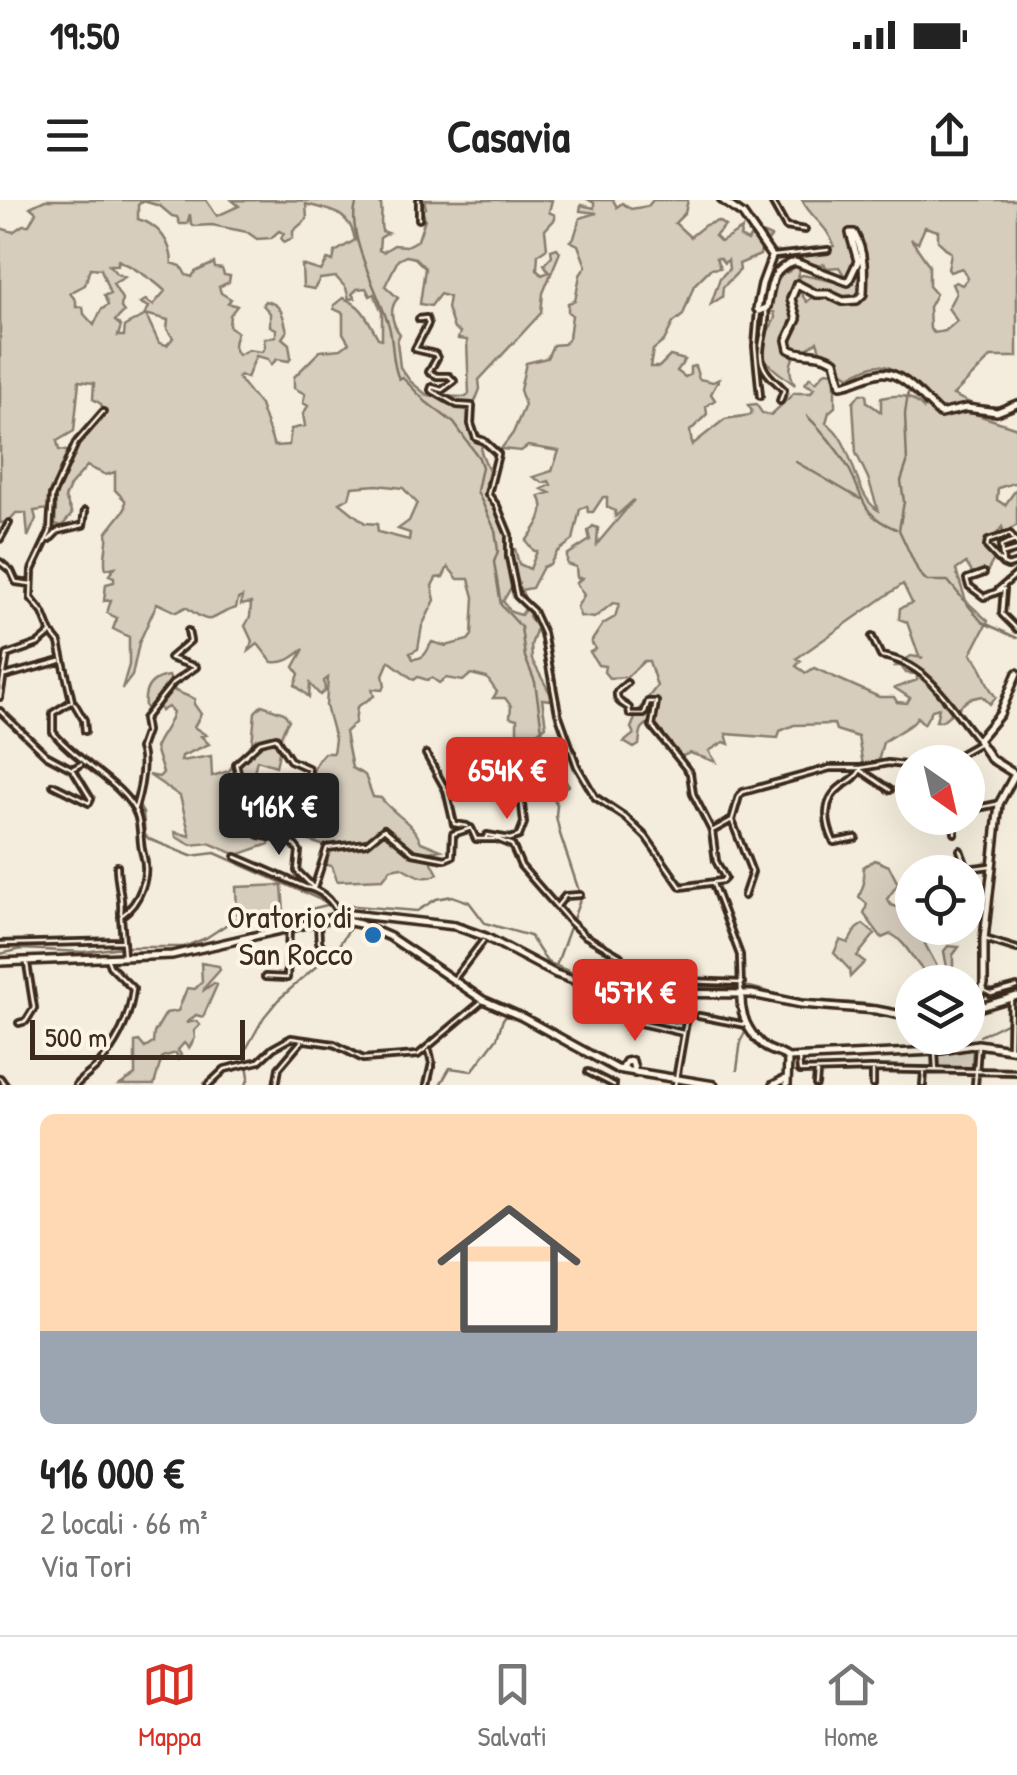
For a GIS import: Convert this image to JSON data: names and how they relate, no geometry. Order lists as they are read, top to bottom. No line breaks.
{"places":["Oratorio di San Rocco"],"scale_bar":"500 m","north":"bottom right","page":{"status":"19:50","header":"Casavia","price":["654K €","416K €","457K €"],"scale":"500 m","list":[{"name":"416 000 €","note":"2 locali · 66 m² · Via Tori"}],"tabs":["Mappa","Salvati","Home"]}}
